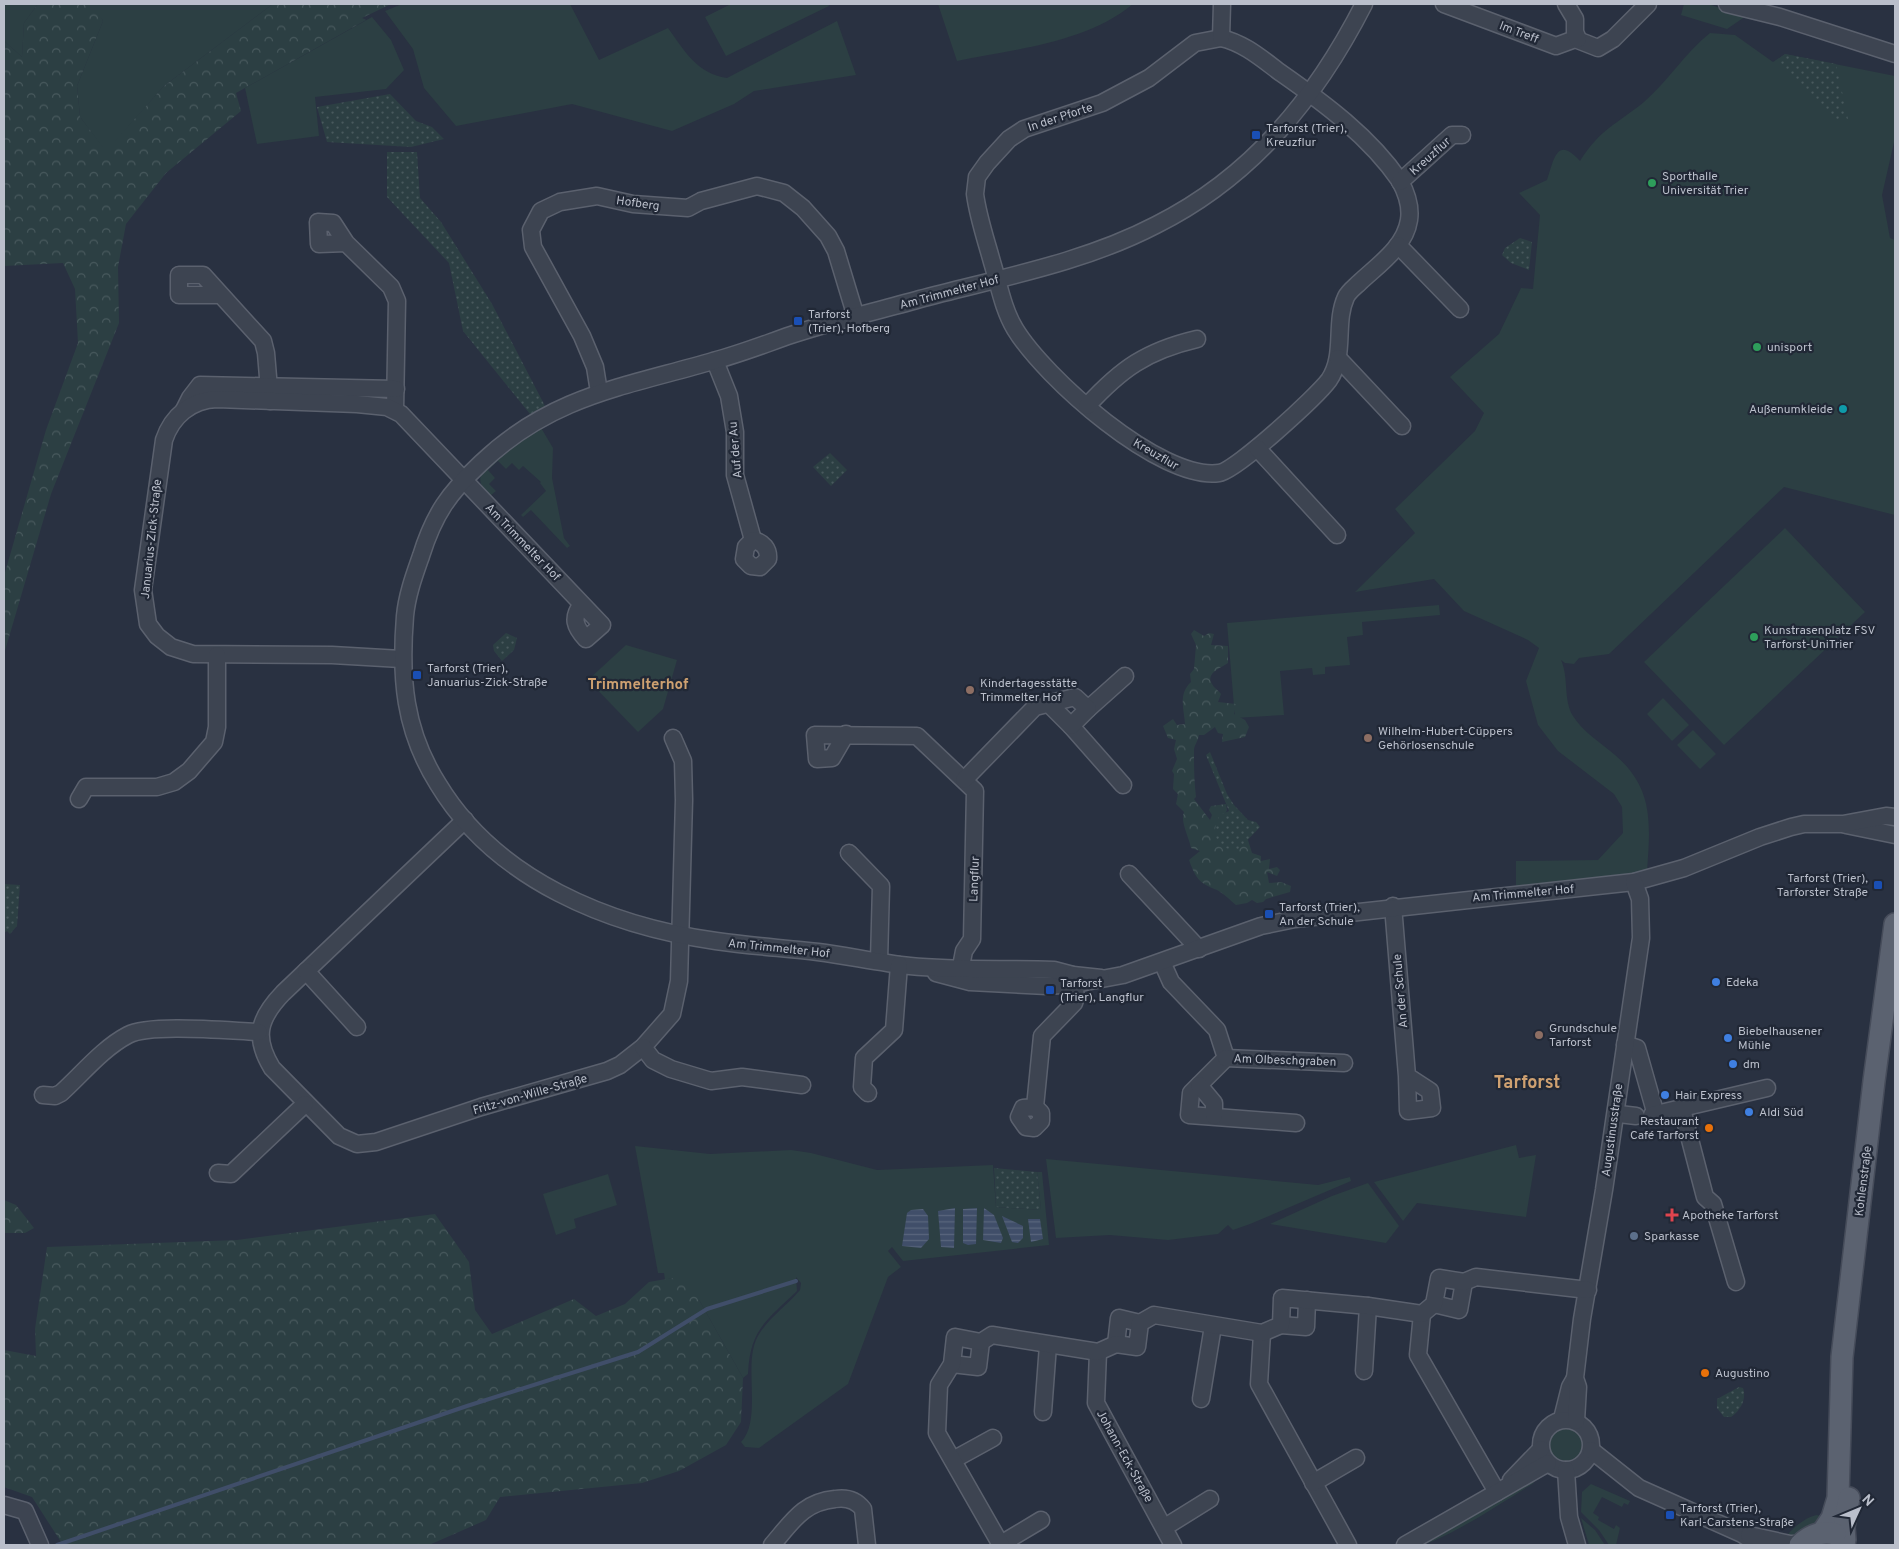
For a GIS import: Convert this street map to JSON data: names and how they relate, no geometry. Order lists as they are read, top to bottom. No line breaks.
{"streets":{"main road":["Kohlenstraße"],"street":["Im Treff","In der Pforte","Kreuzflur","Hofberg","Am Trimmelter Hof","Auf der Au","Januarius-Zick-Straße","Langflur","An der Schule","Am Olbeschgraben","Fritz-von-Wille-Straße","Augustinusstraße","Johann-Eck-Straße"]},"crossings":[["In der Pforte","Kreuzflur"],["In der Pforte","Am Trimmelter Hof"],["Kreuzflur","Am Trimmelter Hof"],["Hofberg","Am Trimmelter Hof"],["Am Trimmelter Hof","Auf der Au"],["Am Trimmelter Hof","Januarius-Zick-Straße"],["Am Trimmelter Hof","Langflur"],["Am Trimmelter Hof","An der Schule"],["Am Trimmelter Hof","Am Olbeschgraben"],["Am Trimmelter Hof","Fritz-von-Wille-Straße"],["Am Trimmelter Hof","Augustinusstraße"]],"districts":["Trimmelterhof","Tarforst"],"places":{"transit":["Tarforst (Trier), Kreuzflur","Tarforst (Trier), Hofberg","Tarforst (Trier), Januarius-Zick-Straße","Tarforst (Trier), Tarforster Straße","Tarforst (Trier), An der Schule","Tarforst (Trier), Langflur","Tarforst (Trier), Karl-Carstens-Straße"],"other":["Sporthalle Universität Trier","unisport","Außenumkleide","Kunstrasenplatz FSV Tarforst-UniTrier","Kindertagesstätte Trimmelter Hof","Wilhelm-Hubert-Cüppers Gehörlosenschule","Edeka","Grundschule Tarforst","Biebelhausener Mühle","dm","Hair Express","Aldi Süd","Restaurant Café Tarforst","Sparkasse","Augustino"],"health":["Apotheke Tarforst"]},"north":"top right"}
